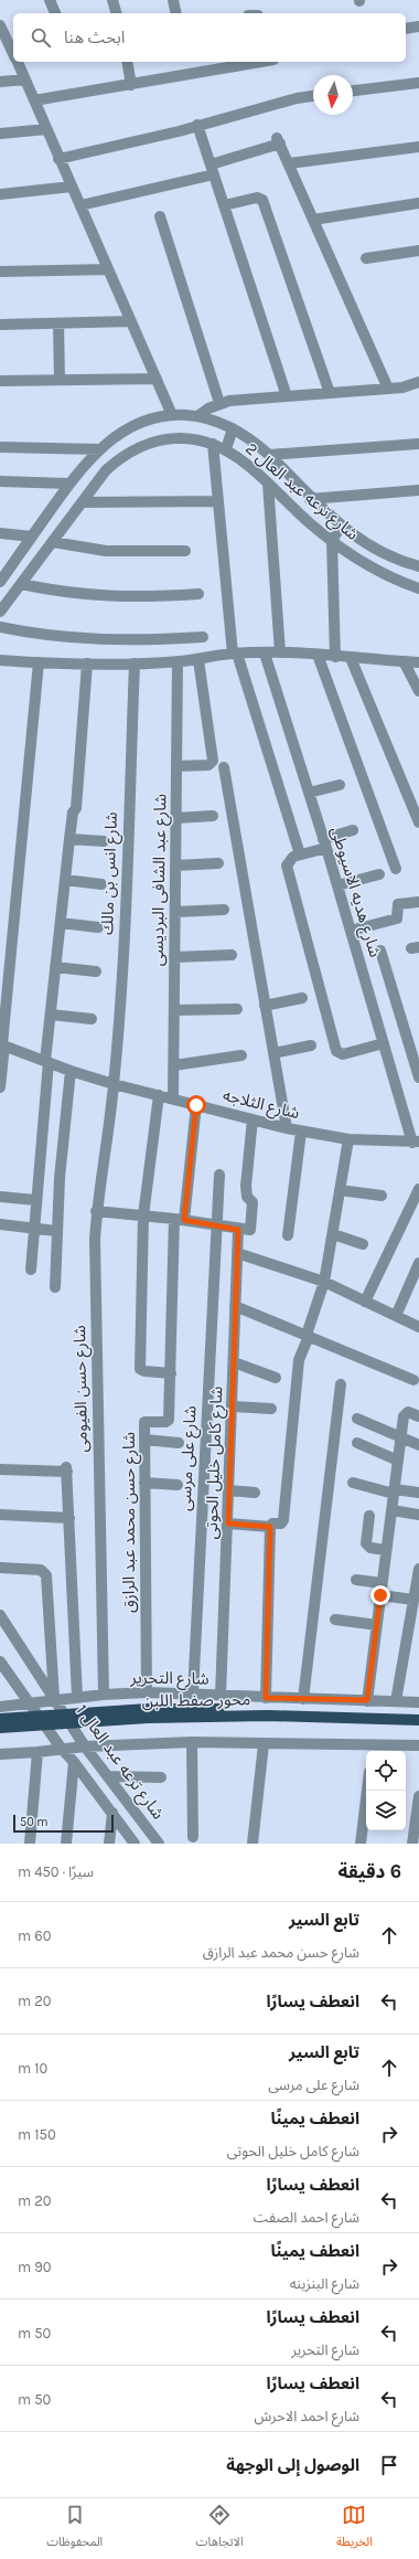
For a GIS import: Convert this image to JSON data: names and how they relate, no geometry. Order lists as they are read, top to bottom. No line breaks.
{"streets":{"main road":["محور صفط اللبن"],"street":["شارع ترعه عبد العال 2","شارع انس بن مالك","شارع عبد الشافى البرديسى","شارع هديه الاسيوطى","شارع الثلاجه","شارع حسن الفيومى","شارع على مرسى","شارع كامل خليل الحوتى","شارع حسن محمد عبد الرازق","شارع التحرير","شارع ترعه عبد العال 1"]},"crossings":[["شارع انس بن مالك","شارع الثلاجه"],["شارع انس بن مالك","شارع حسن الفيومى"],["شارع عبد الشافى البرديسى","شارع الثلاجه"],["شارع هديه الاسيوطى","شارع الثلاجه"],["شارع الثلاجه","شارع حسن الفيومى"],["شارع الثلاجه","شارع حسن محمد عبد الرازق"],["شارع حسن الفيومى","شارع التحرير"],["شارع على مرسى","شارع التحرير"],["شارع كامل خليل الحوتى","شارع التحرير"],["شارع حسن محمد عبد الرازق","شارع التحرير"],["شارع التحرير","شارع ترعه عبد العال 1"]],"scale_bar":"50 m","north":"bottom","page":{"search":"ابحث هنا","scale":"50 m","heading":["6 دقيقة","سيرًا · 450 m"],"list":[["تابع السير","شارع حسن محمد عبد الرازق","60 m"],["انعطف يسارًا","20 m"],["تابع السير","شارع على مرسى","10 m"],["انعطف يمينًا","شارع كامل خليل الحوتى","150 m"],["انعطف يسارًا","شارع احمد الصفت","20 m"],["انعطف يمينًا","شارع البنزينه","90 m"],["انعطف يسارًا","شارع التحرير","50 m"],["انعطف يسارًا","شارع احمد الاحرش","50 m"],"الوصول إلى الوجهة"],"nav":["الخريطة","الاتجاهات","المحفوظات"]}}
